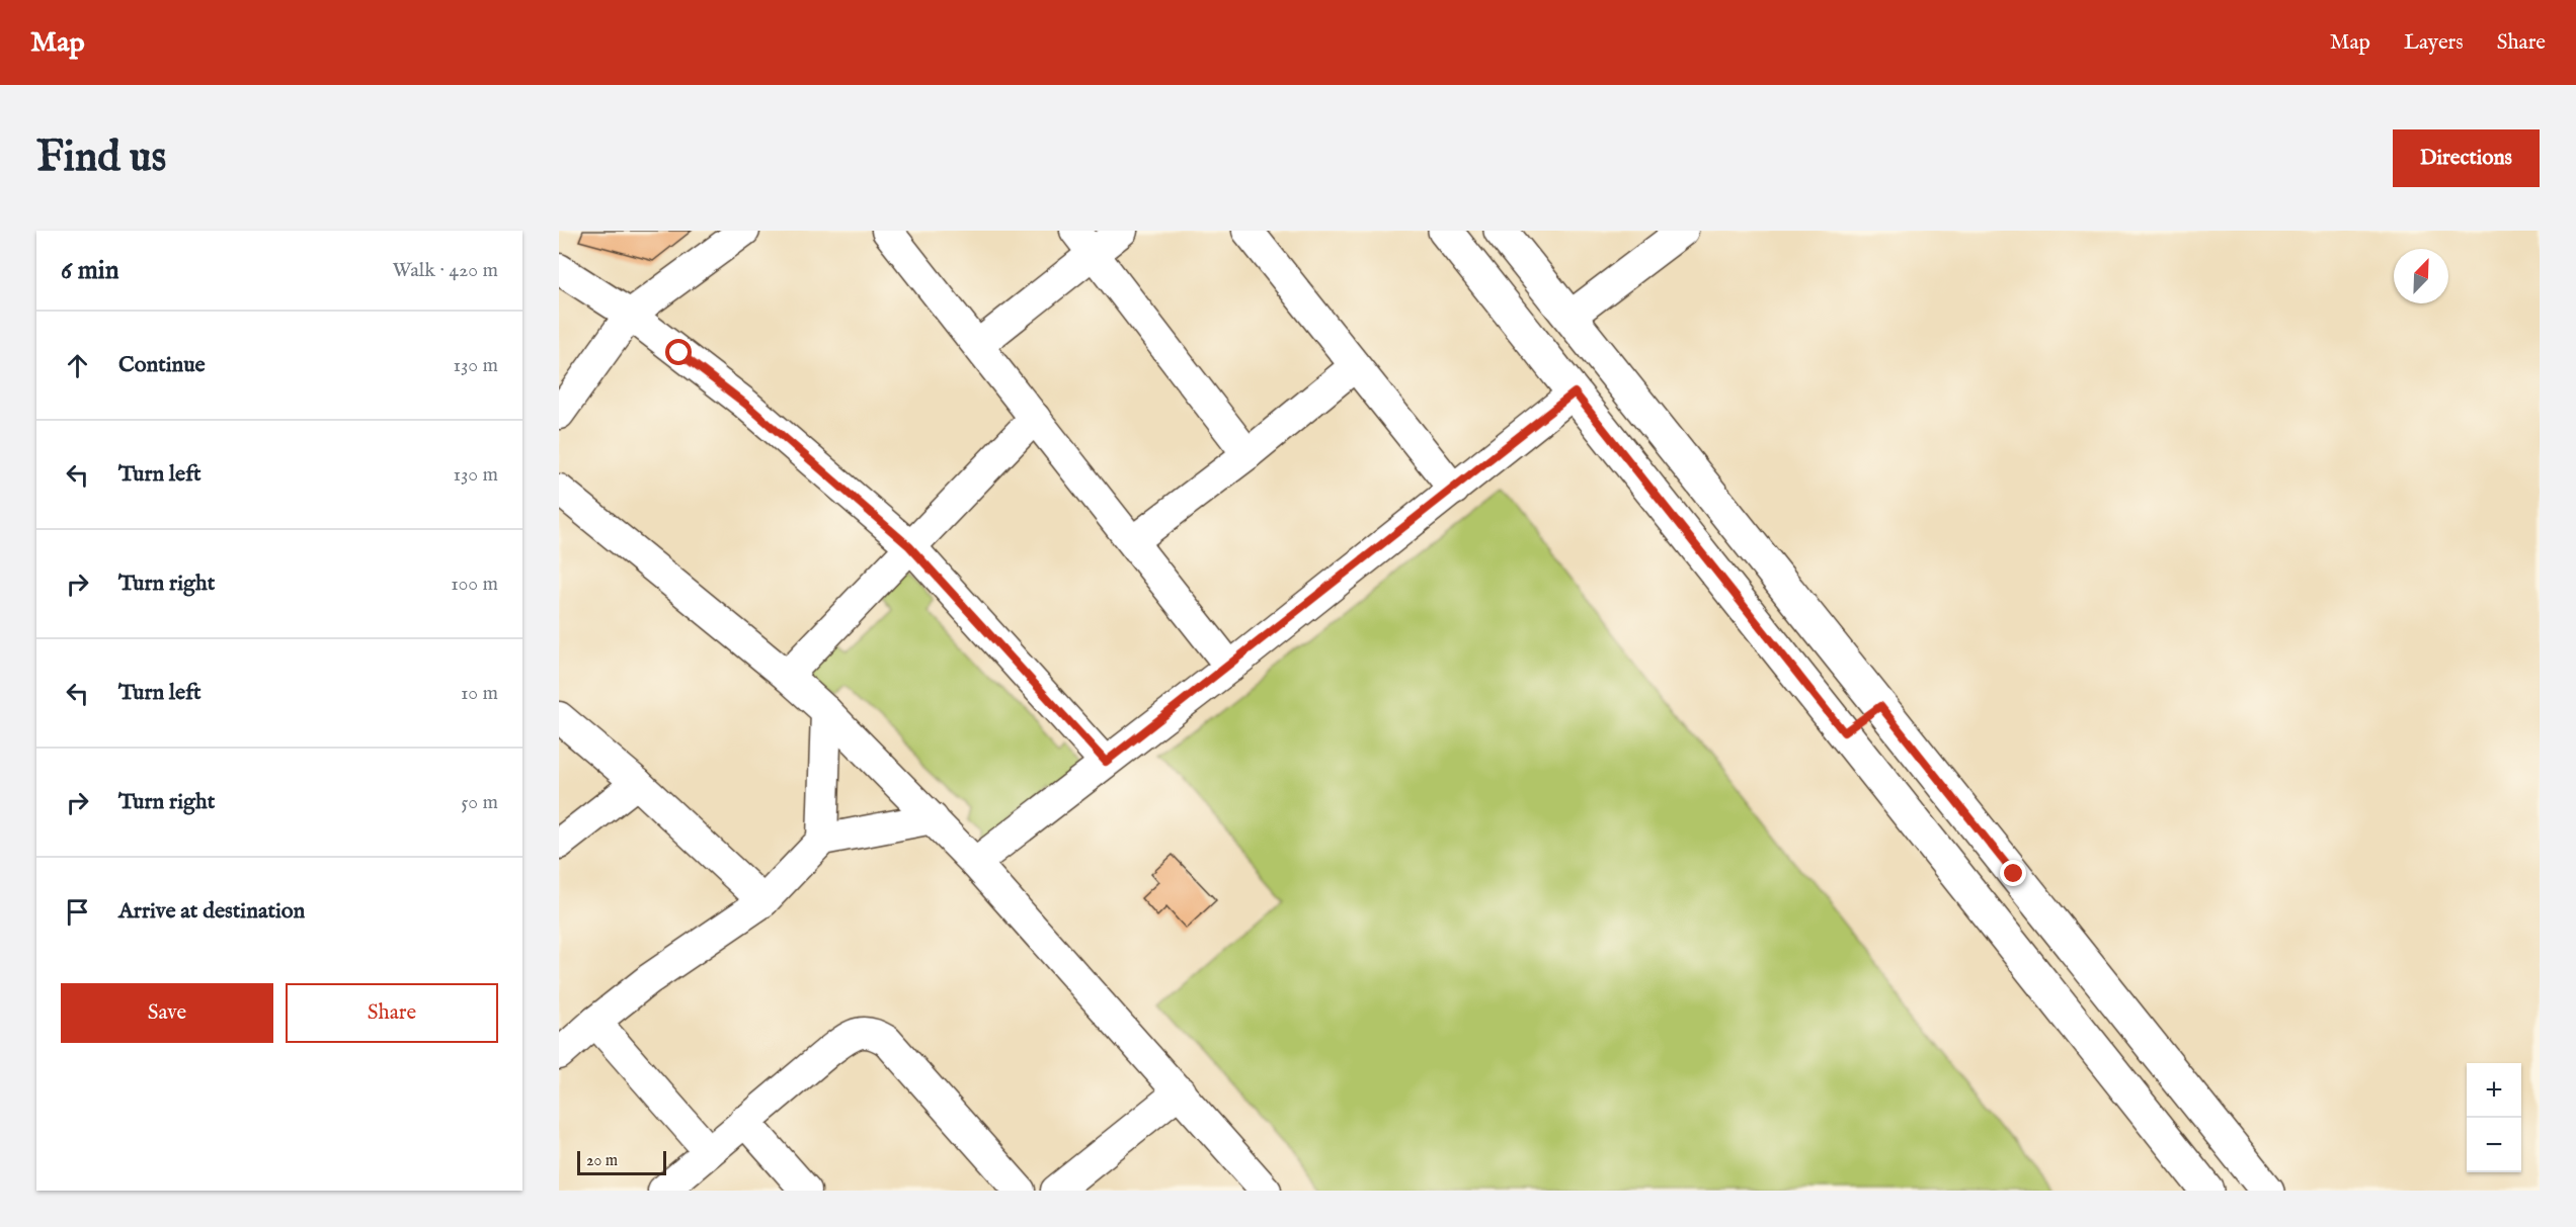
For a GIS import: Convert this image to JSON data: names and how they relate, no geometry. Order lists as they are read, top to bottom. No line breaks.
{"scale_bar":"20 m","north":"top right","page":{"header":"Map","nav":["Map","Layers","Share"],"buttons":["Directions",["Save","Share"]],"title":"Find us","heading":["6 min","Walk · 420 m"],"list":[["Continue","130 m"],["Turn left","130 m"],["Turn right","100 m"],["Turn left","10 m"],["Turn right","50 m"],"Arrive at destination"],"map_buttons":["+","−"],"scale":"20 m"}}
